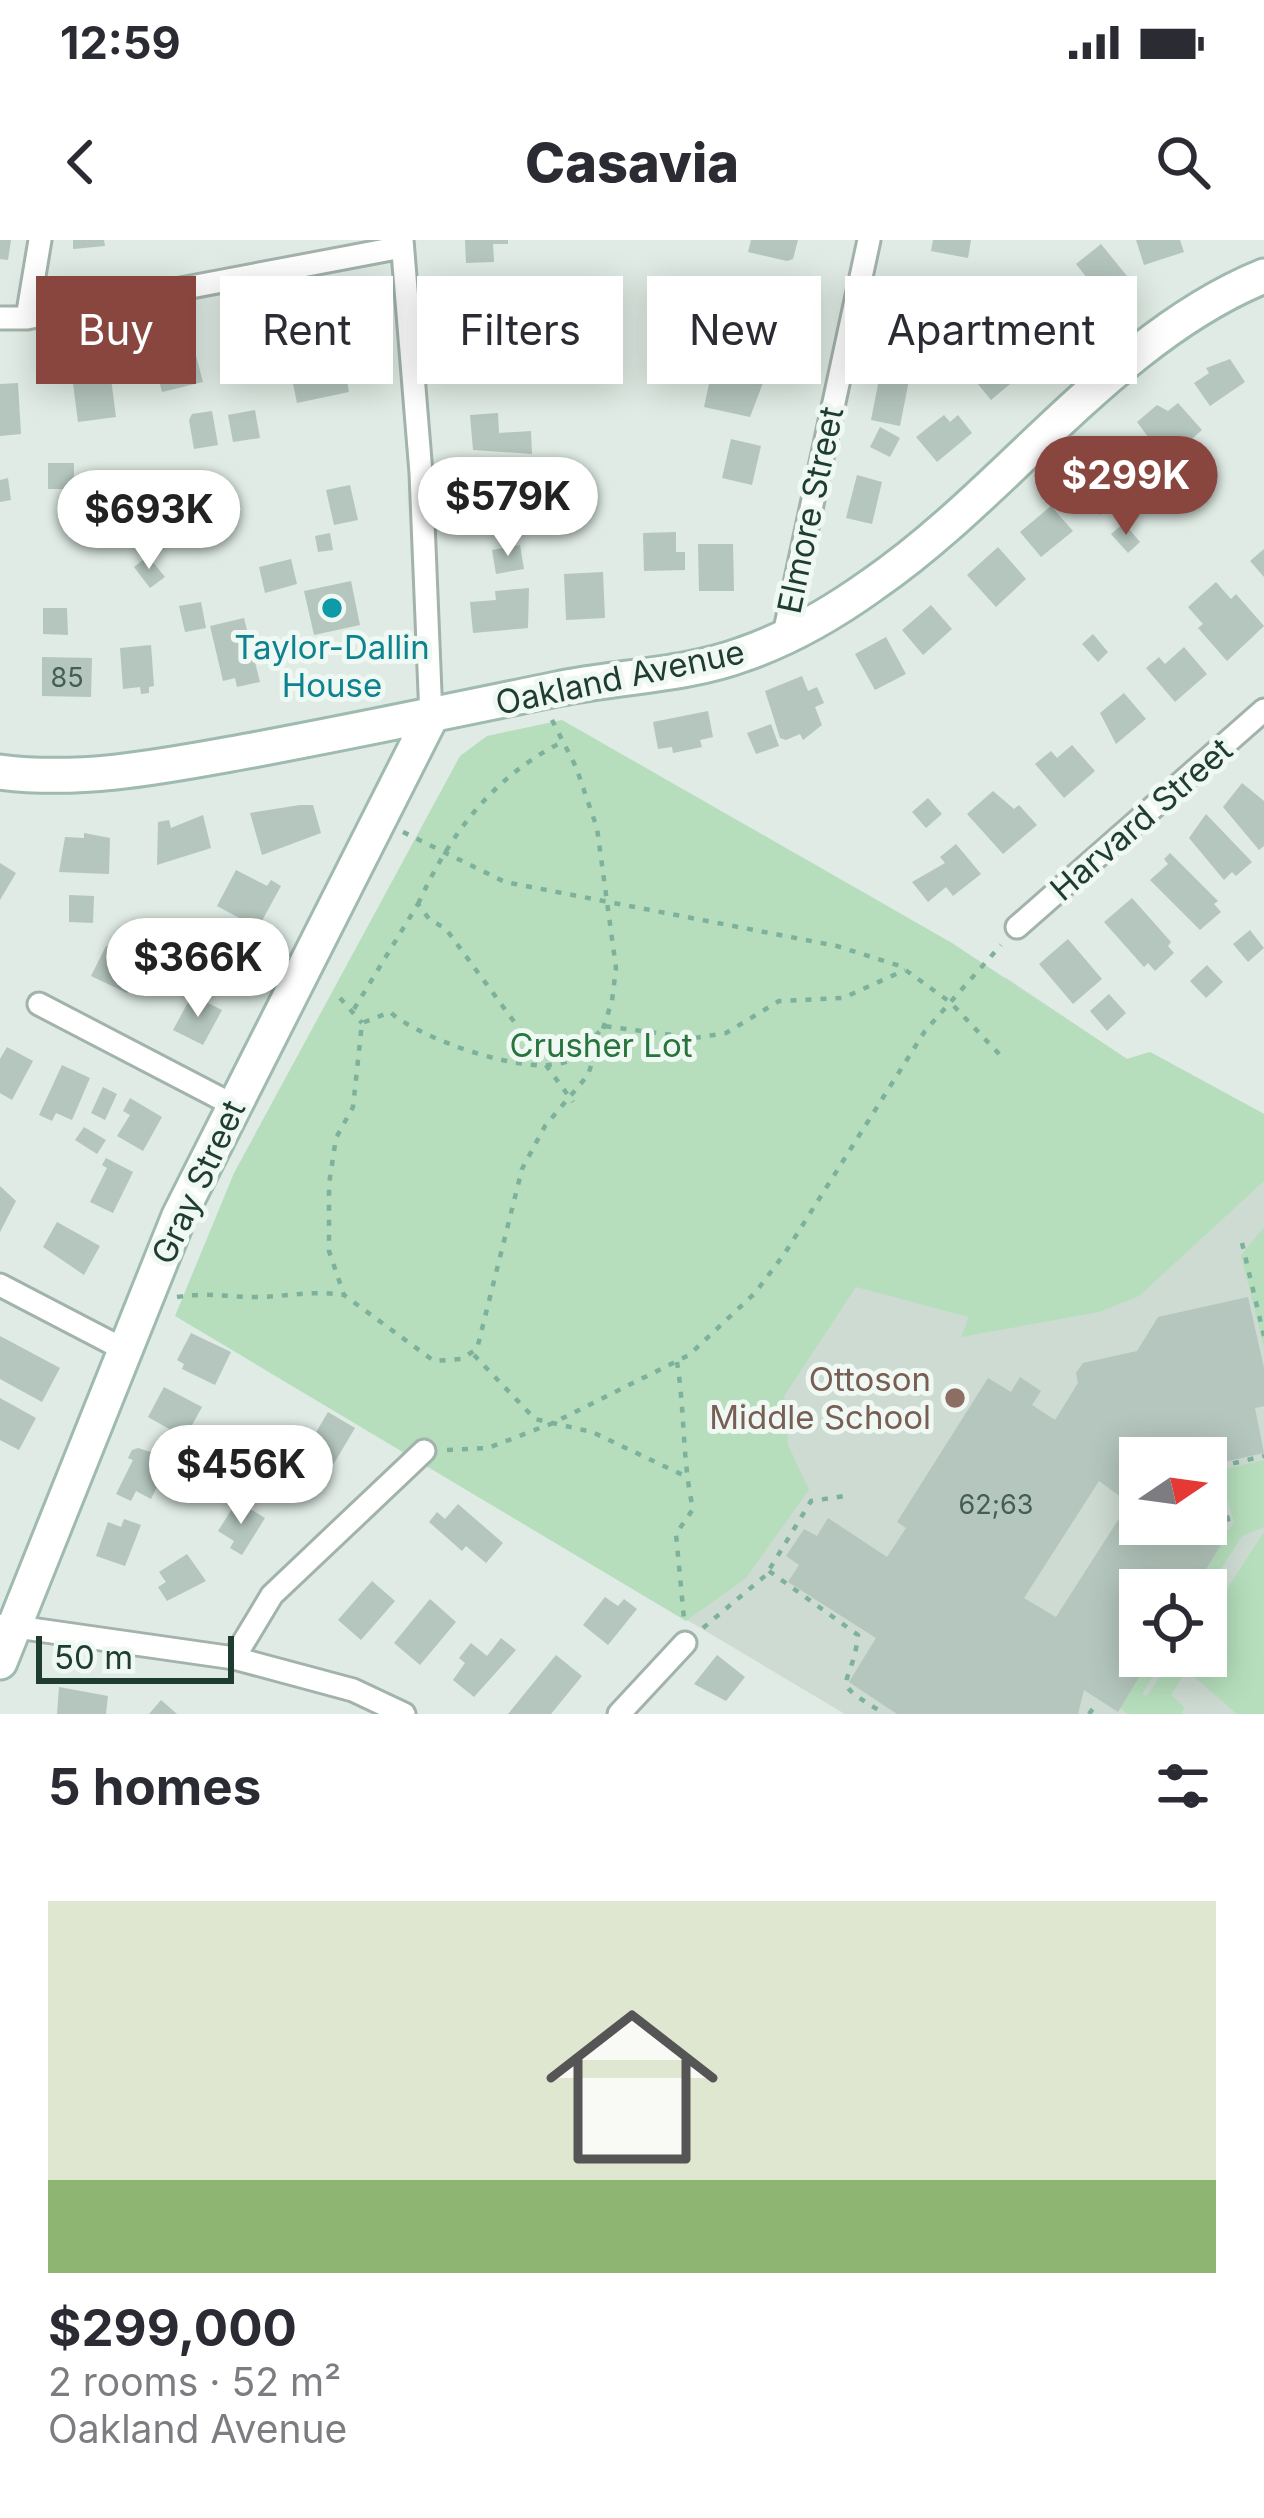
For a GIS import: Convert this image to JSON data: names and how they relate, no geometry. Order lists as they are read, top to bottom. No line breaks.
{"streets":{"street":["Elmore Street","Oakland Avenue","Harvard Street","Gray Street"]},"crossings":[["Elmore Street","Oakland Avenue"],["Oakland Avenue","Gray Street"]],"parks":["Crusher Lot"],"places":["Taylor-Dallin House","Ottoson Middle School"],"house_numbers":["85","62;63"],"scale_bar":"50 m","north":"right","page":{"status":"12:59","header":"Casavia","chip":["Buy","Rent","Filters","New","Apartment"],"price":["$299K","$579K","$693K","$366K","$456K"],"scale":"50 m","heading":"5 homes","list":[{"name":"$299,000","note":"2 rooms · 52 m² · Oakland Avenue"}]}}
